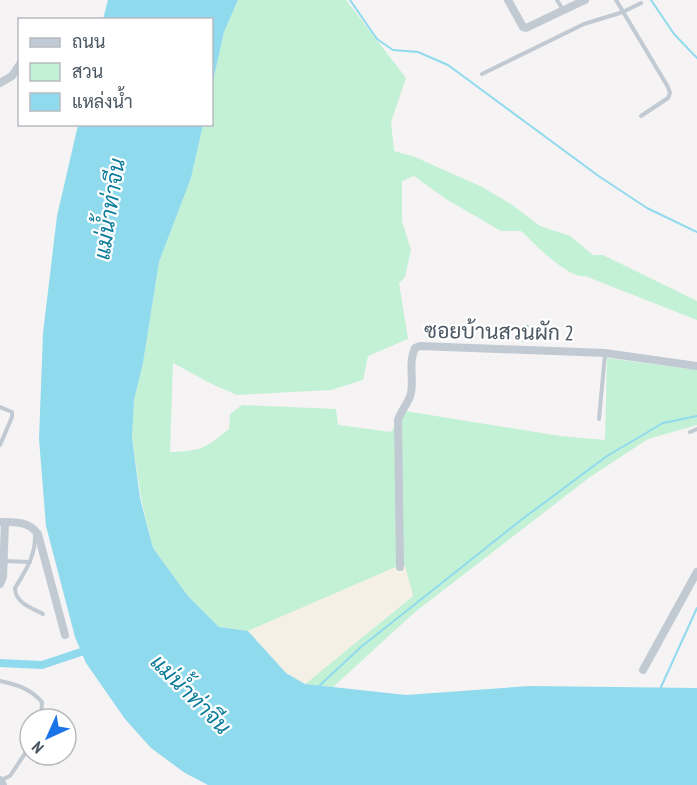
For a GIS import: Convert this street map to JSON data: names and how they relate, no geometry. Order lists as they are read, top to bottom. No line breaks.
{"streets":{"street":["ซอยบ้านสวนผัก 2"]},"water":["แม่น้ำท่าจีน"],"legend":["ถนน","สวน","แหล่งน้ำ"],"north":"bottom left"}
